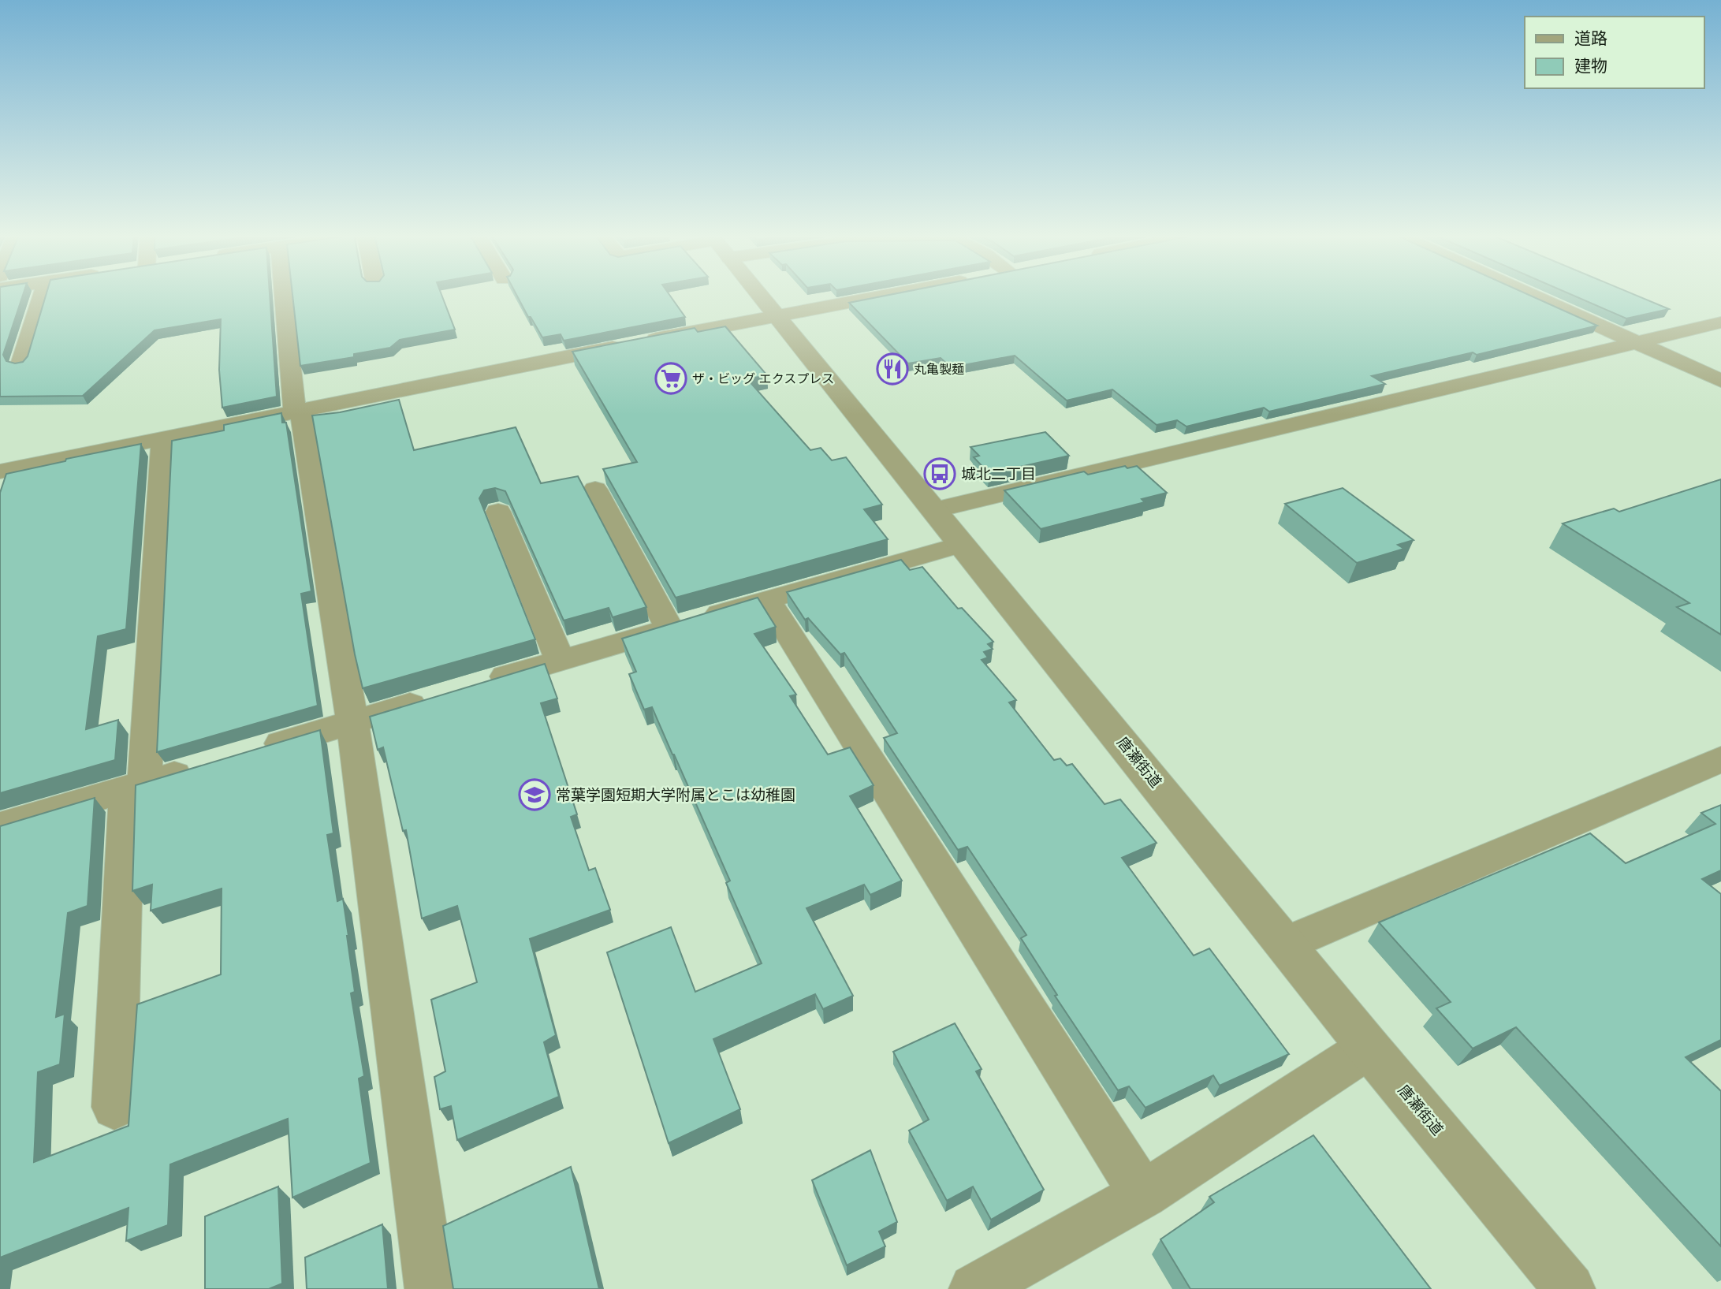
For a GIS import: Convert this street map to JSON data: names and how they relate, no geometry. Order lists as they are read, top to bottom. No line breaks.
{"streets":{"street":["唐瀬街道"]},"places":{"restaurant":["丸亀製麺"],"supermarket":["ザ・ビッグ エクスプレス"],"bus stop":["城北二丁目"],"school or university":["常葉学園短期大学附属とこは幼稚園"]},"legend":["道路","建物"]}
